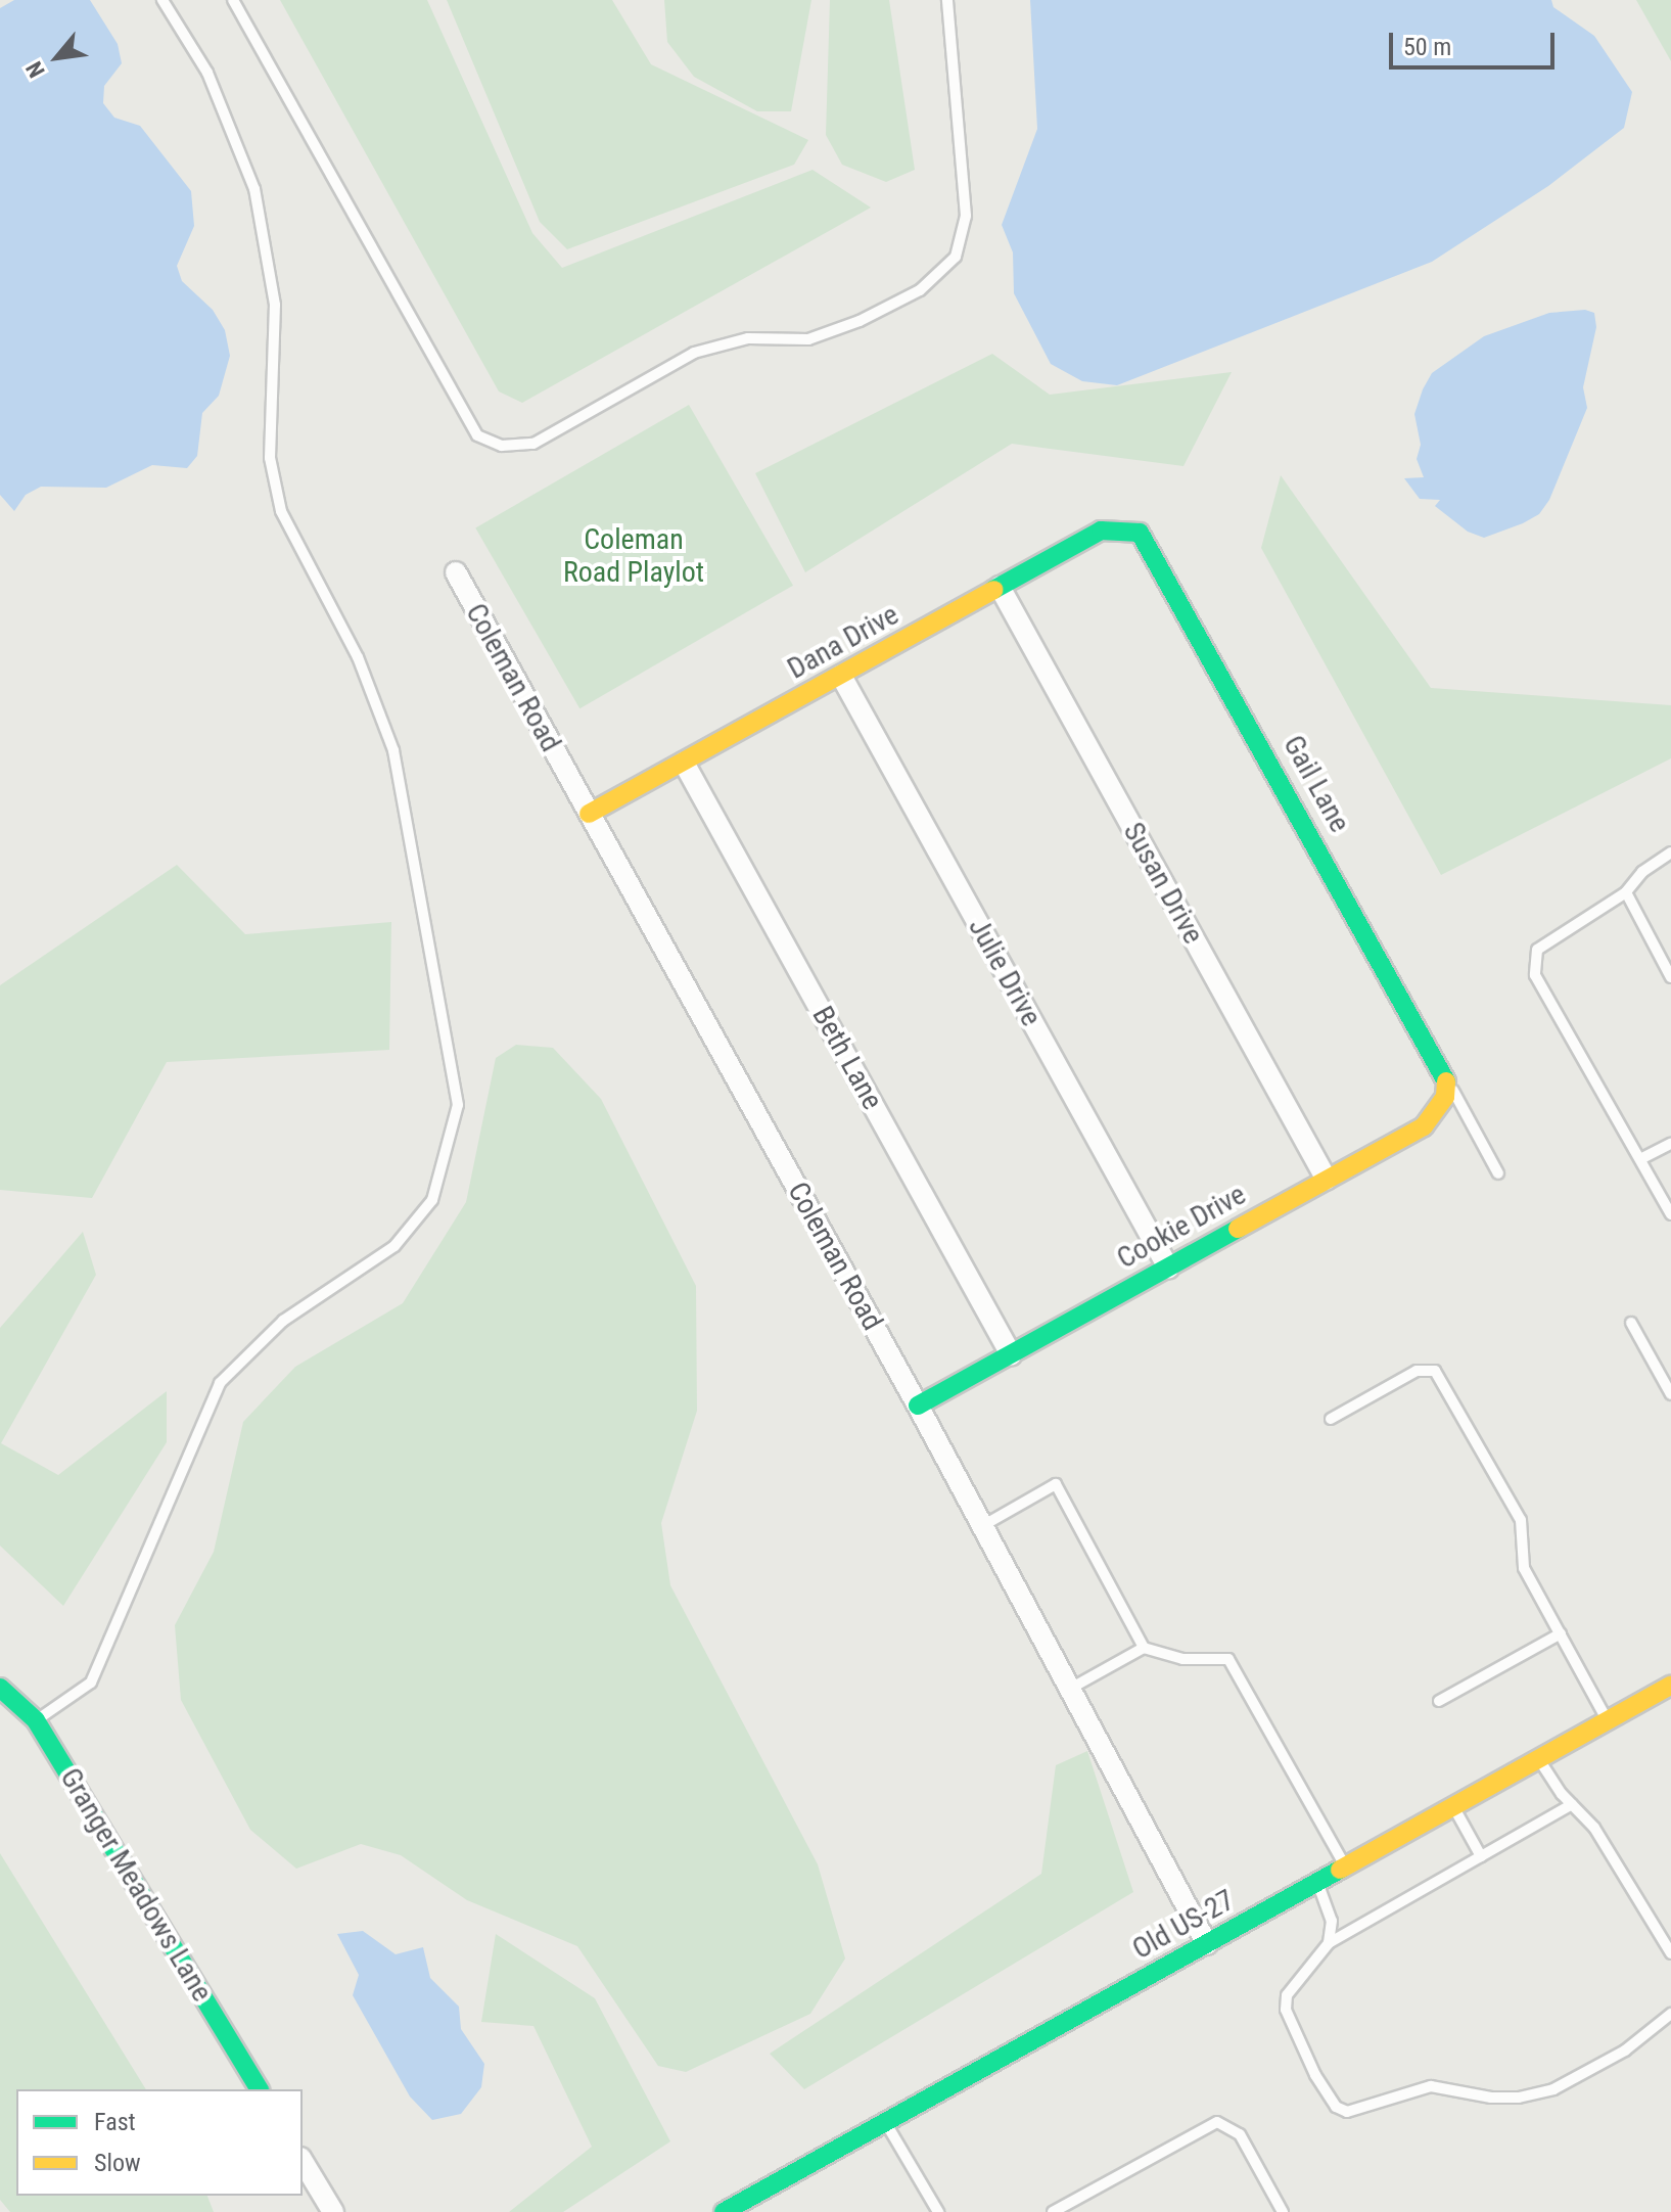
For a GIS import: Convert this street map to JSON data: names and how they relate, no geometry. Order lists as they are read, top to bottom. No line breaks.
{"streets":{"street":["Dana Drive","Coleman Road","Gail Lane","Susan Drive","Julie Drive","Beth Lane","Cookie Drive","Granger Meadows Lane","Old US-27"]},"crossings":[["Dana Drive","Coleman Road"],["Dana Drive","Gail Lane"],["Dana Drive","Susan Drive"],["Dana Drive","Julie Drive"],["Dana Drive","Beth Lane"],["Coleman Road","Cookie Drive"],["Coleman Road","Old US-27"],["Gail Lane","Cookie Drive"],["Susan Drive","Cookie Drive"],["Julie Drive","Cookie Drive"],["Beth Lane","Cookie Drive"]],"parks":["Coleman Road Playlot"],"legend":["Fast","Slow"],"scale_bar":"50 m","north":"bottom left"}
